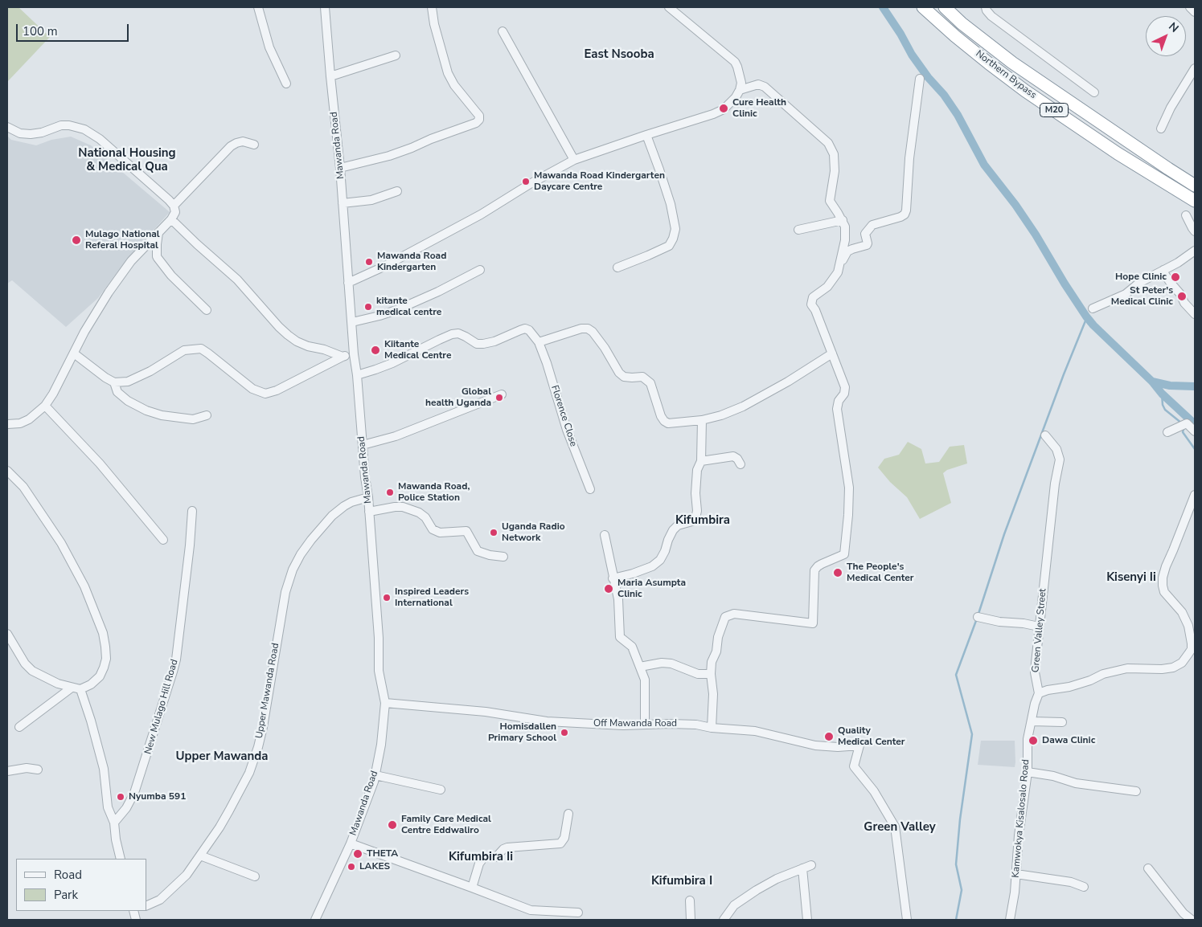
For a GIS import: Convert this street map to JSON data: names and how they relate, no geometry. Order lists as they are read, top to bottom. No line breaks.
{"streets":{"highway":["Northern Bypass","M20"],"street":["Mawanda Road","Florence Close","Green Valley Street","Upper Mawanda Road","New Mulago Hill Road","Off Mawanda Road","Kamwokya Kisalosalo Road"]},"crossings":[["Mawanda Road","Upper Mawanda Road"],["Mawanda Road","Off Mawanda Road"],["Green Valley Street","Kamwokya Kisalosalo Road"]],"districts":["East Nsooba","National Housing & Medical Qua","Kifumbira","Kisenyi Ii","Upper Mawanda","Green Valley","Kifumbira Ii","Kifumbira I"],"places":["Cure Health Clinic","Mawanda Road Kindergarten Daycare Centre","Mulago National Referal Hospital","Mawanda Road Kindergarten","Hope Clinic","St Peter's Medical Clinic","kitante medical centre","Kiitante Medical Centre","Global health Uganda","Mawanda Road, Police Station","Uganda Radio Network","The People's Medical Center","Maria Asumpta Clinic","Inspired Leaders International","Homisdallen Primary School","Quality Medical Center","Dawa Clinic","Nyumba 591","Family Care Medical Centre Eddwaliro","THETA","LAKES"],"legend":["Road","Park"],"scale_bar":"100 m","north":"top right"}
